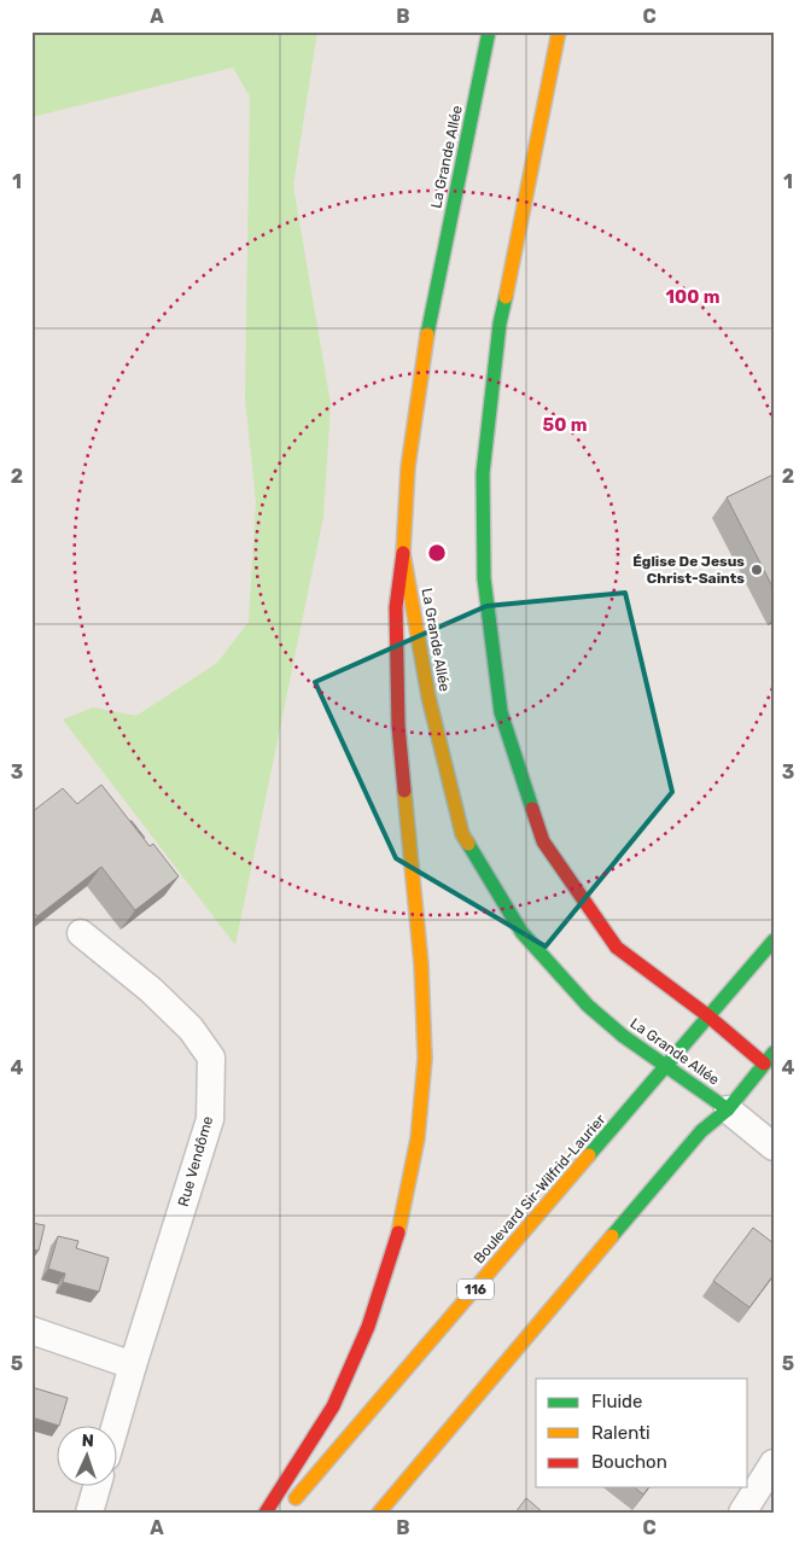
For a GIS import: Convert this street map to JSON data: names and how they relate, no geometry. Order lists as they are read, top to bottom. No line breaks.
{"streets":{"street":["La Grande Allée","Rue Vendôme","Boulevard Sir-Wilfrid-Laurier","116"]},"crossings":[["La Grande Allée","Boulevard Sir-Wilfrid-Laurier"]],"places":["Église De Jesus Christ-Saints"],"legend":["Fluide","Ralenti","Bouchon"],"north":"top","grid":{"columns":["A","B","C"],"rows":["1","2","3","4","5"]},"rings":["100 m","50 m"]}
